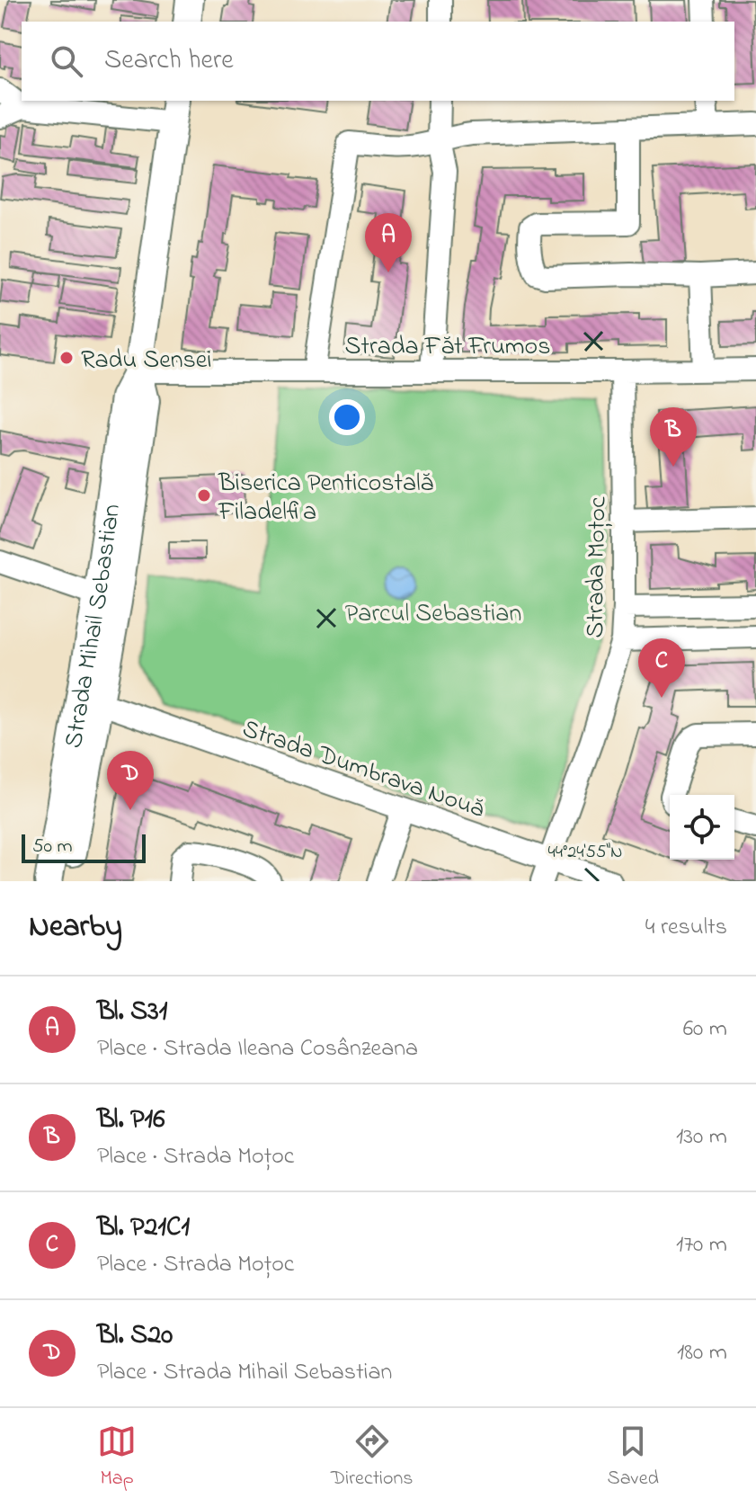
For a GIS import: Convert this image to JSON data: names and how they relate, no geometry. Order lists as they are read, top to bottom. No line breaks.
{"streets":{"main road":["Strada Mihail Sebastian"],"street":["Strada Făt Frumos","Strada Moțoc","Strada Dumbrava Nouă"]},"crossings":[["Strada Făt Frumos","Strada Moțoc"],["Strada Făt Frumos","Strada Mihail Sebastian"],["Strada Moțoc","Strada Dumbrava Nouă"],["Strada Mihail Sebastian","Strada Dumbrava Nouă"]],"parks":["Parcul Sebastian"],"places":["Radu Sensei","Biserica Penticostală Filadelfia"],"scale_bar":"50 m","page":{"search":"Search here","pins":["A","B","C","D"],"scale":"50 m","heading":["Nearby","4 results"],"list":[{"mark":"A","name":"Bl. S31","note":"Place · Strada Ileana Cosânzeana","value":"60 m"},{"mark":"B","name":"Bl. P16","note":"Place · Strada Moțoc","value":"130 m"},{"mark":"C","name":"Bl. P21C1","note":"Place · Strada Moțoc","value":"170 m"},{"mark":"D","name":"Bl. S20","note":"Place · Strada Mihail Sebastian","value":"180 m"}],"nav":["Map","Directions","Saved"]},"coordinates":["44°24'55\"N"]}
